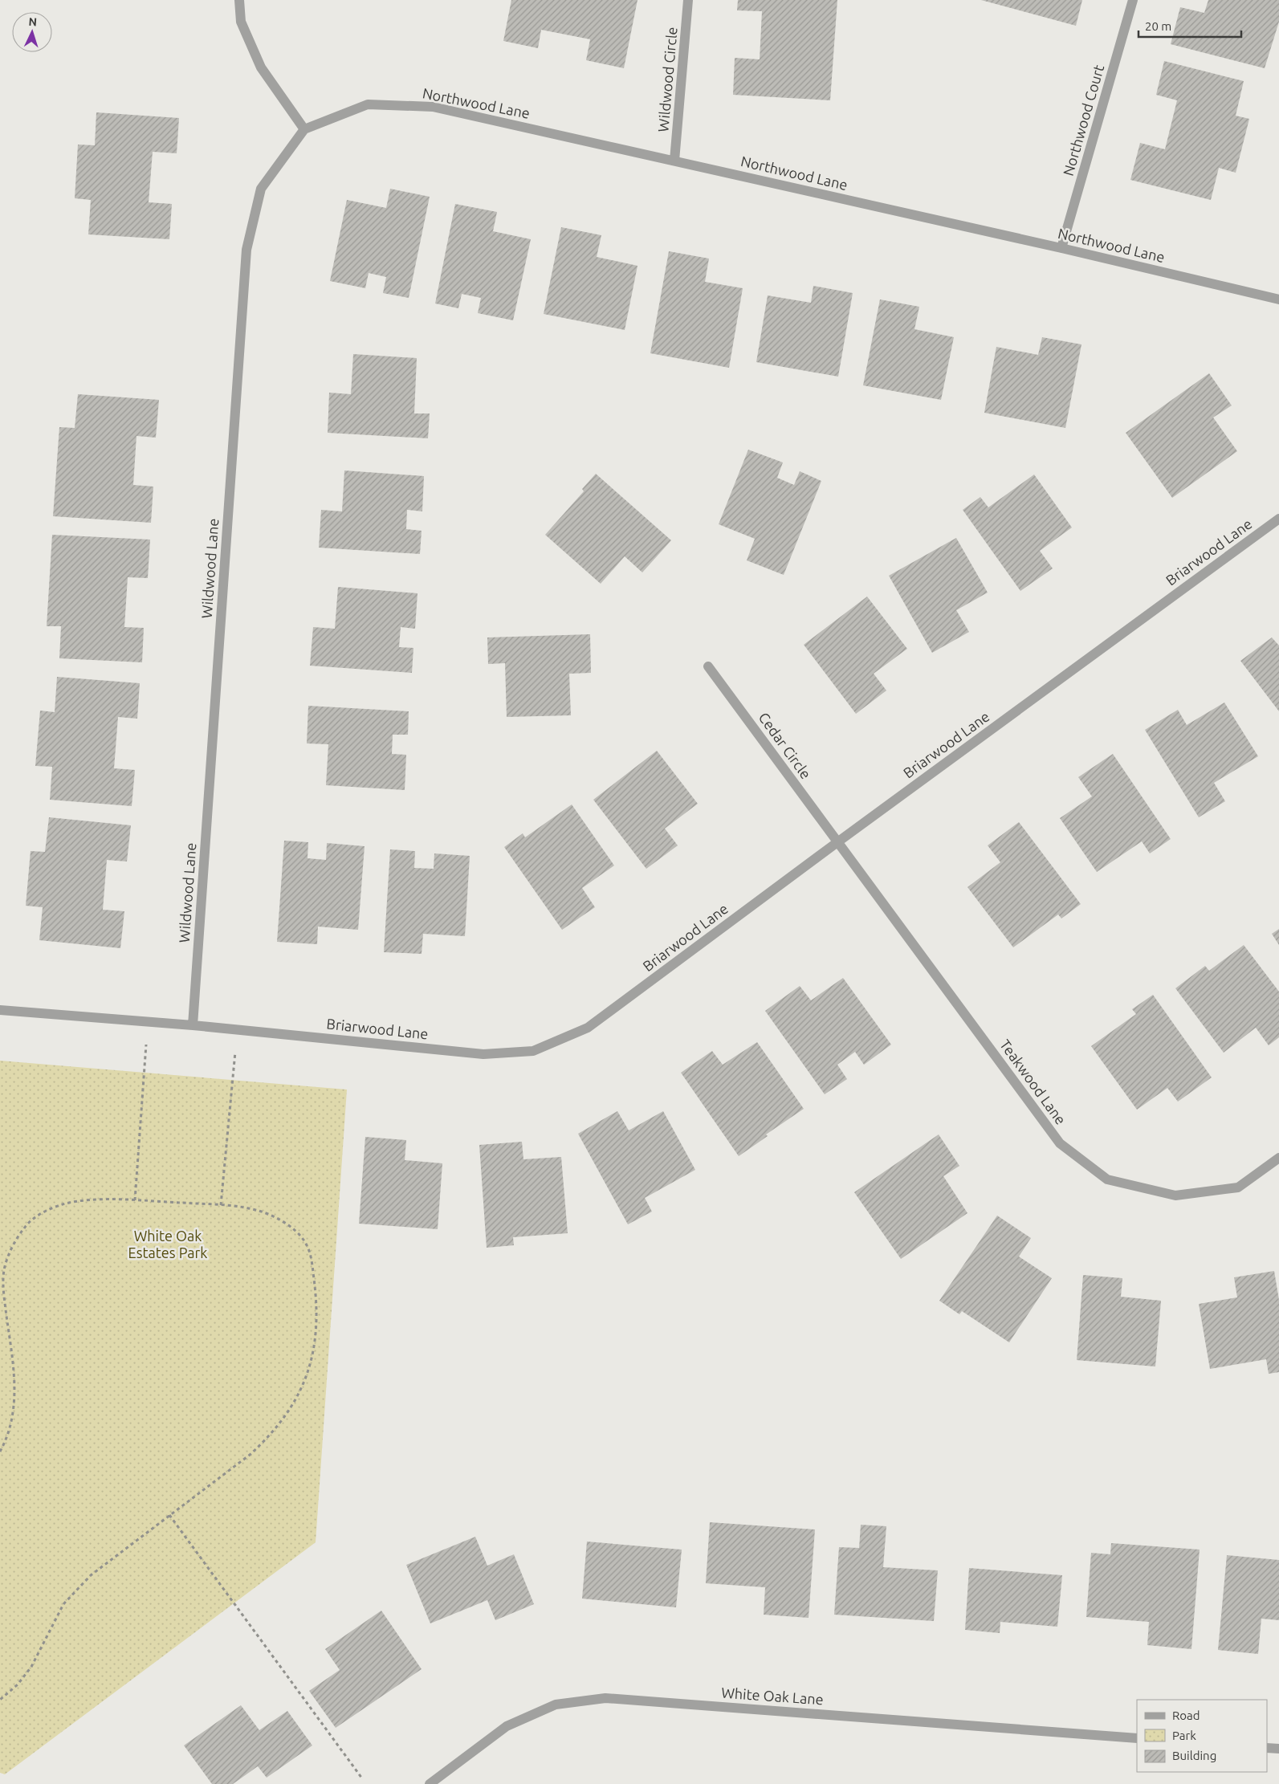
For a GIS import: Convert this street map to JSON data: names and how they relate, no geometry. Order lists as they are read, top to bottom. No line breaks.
{"streets":{"street":["Wildwood Circle","Northwood Lane","Northwood Court","Briarwood Lane","Wildwood Lane","Cedar Circle","Teakwood Lane","White Oak Lane"]},"crossings":[["Wildwood Circle","Northwood Lane"],["Northwood Lane","Northwood Court"],["Northwood Lane","Wildwood Lane"],["Briarwood Lane","Wildwood Lane"],["Briarwood Lane","Cedar Circle"],["Briarwood Lane","Teakwood Lane"],["Cedar Circle","Teakwood Lane"]],"parks":["White Oak Estates Park"],"legend":["Road","Park","Building"],"scale_bar":"20 m","north":"top"}
